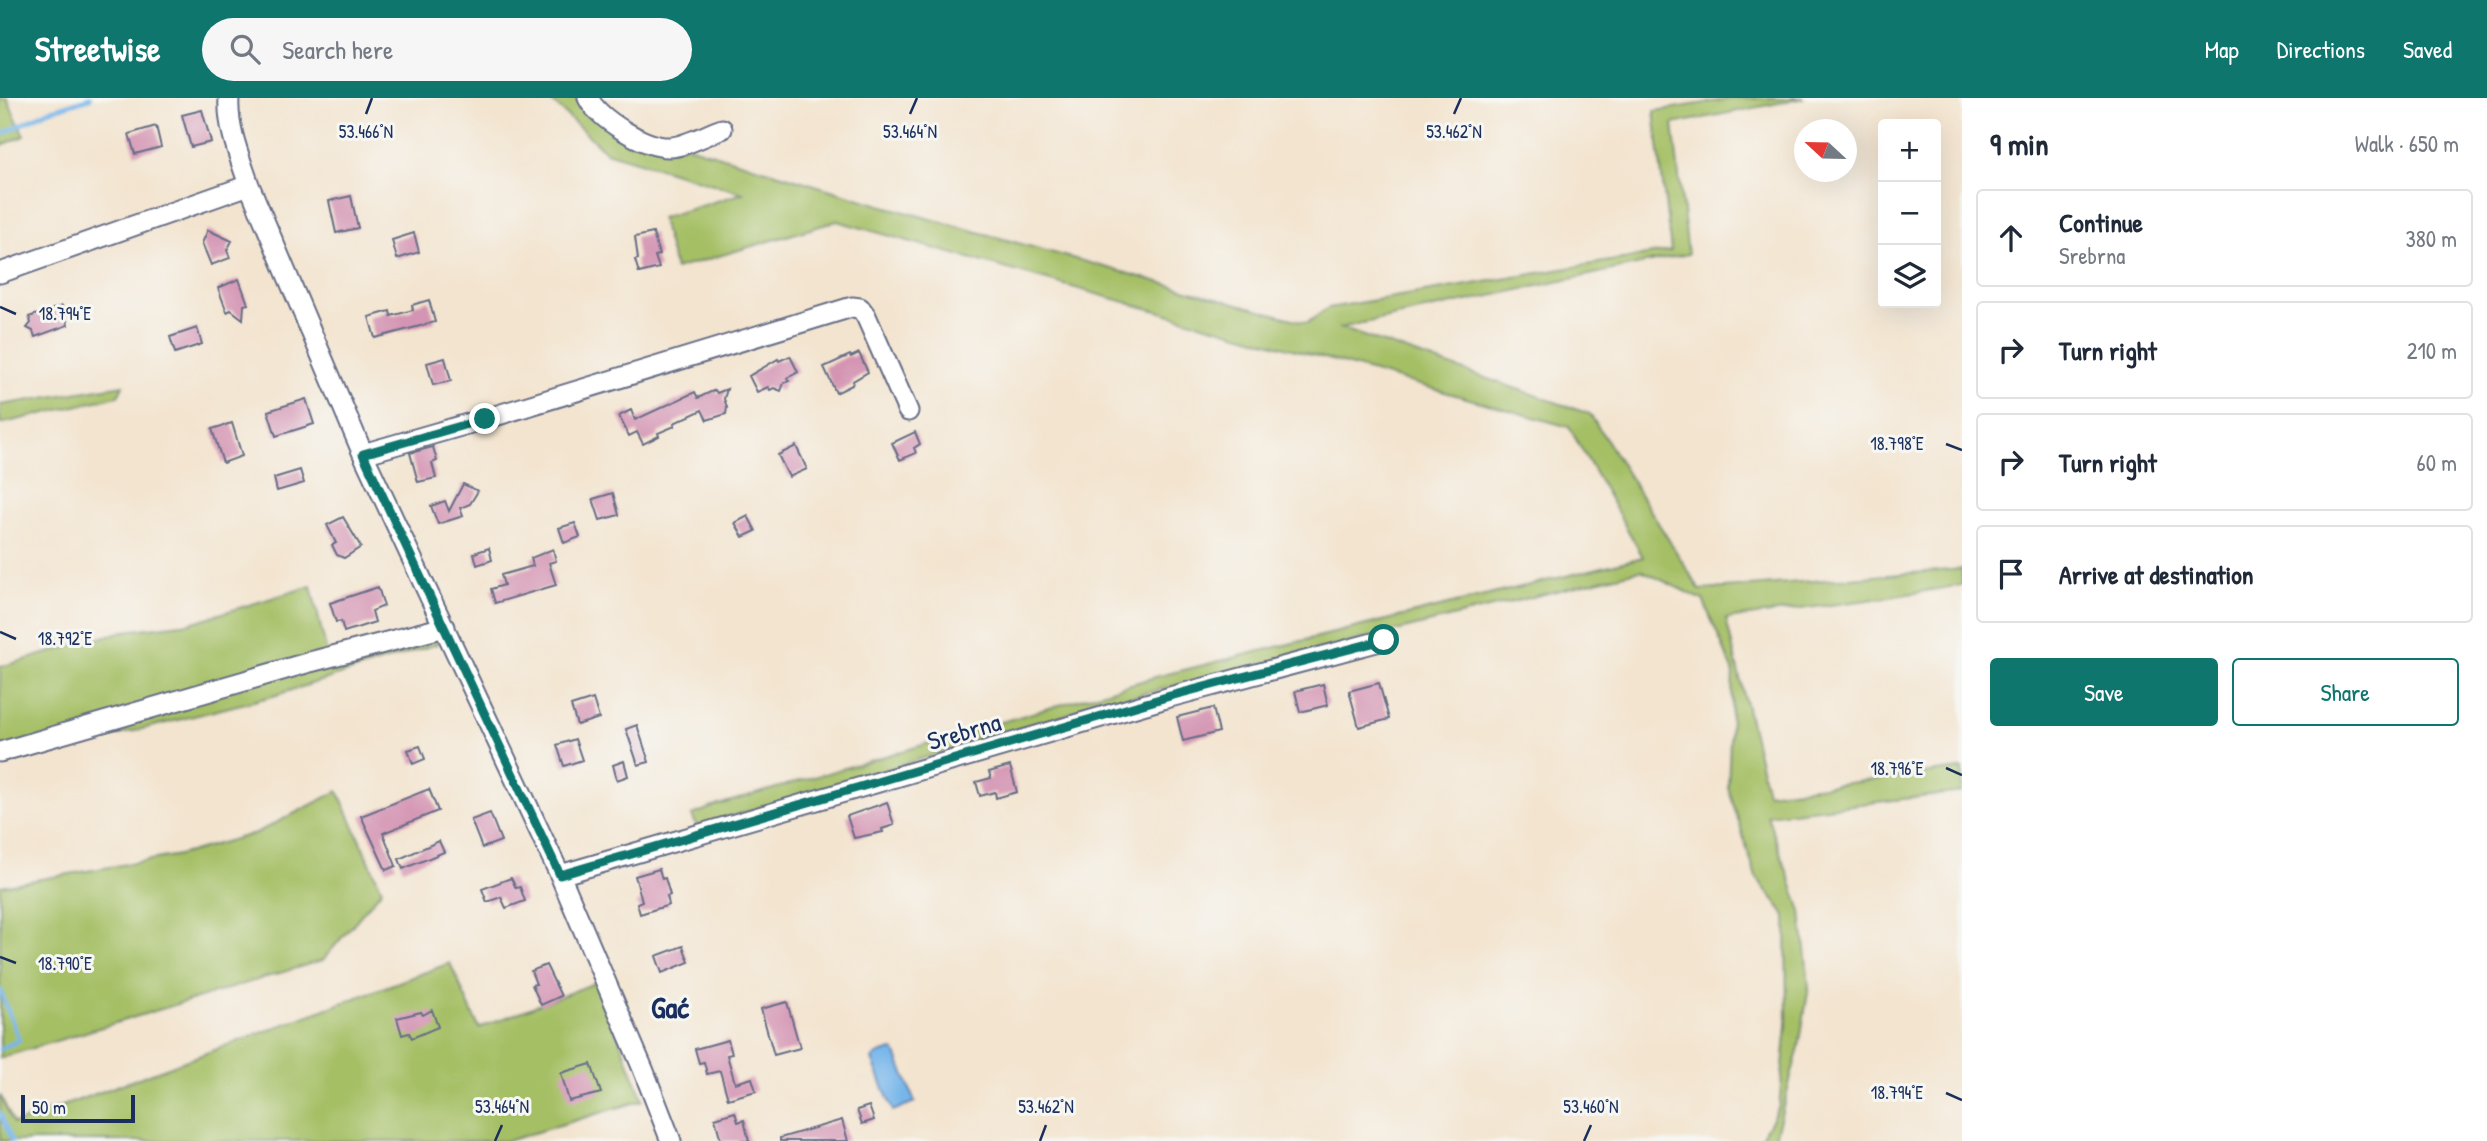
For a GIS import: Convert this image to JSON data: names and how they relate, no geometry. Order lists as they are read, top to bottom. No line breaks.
{"streets":{"street":["Srebrna"]},"districts":["Gać"],"scale_bar":"50 m","north":"left","page":{"header":"Streetwise","search":"Search here","nav":["Map","Directions","Saved"],"heading":["9 min","Walk · 650 m"],"map_buttons":["+","−"],"list":[["Continue","Srebrna","380 m"],["Turn right","210 m"],["Turn right","60 m"],"Arrive at destination"],"buttons":["Save","Share"],"scale":"50 m"},"coordinates":["53.464°N","53.462°N","53.466°N","18.794°E","18.798°E","18.792°E","18.796°E","18.790°E","53.460°N"]}
